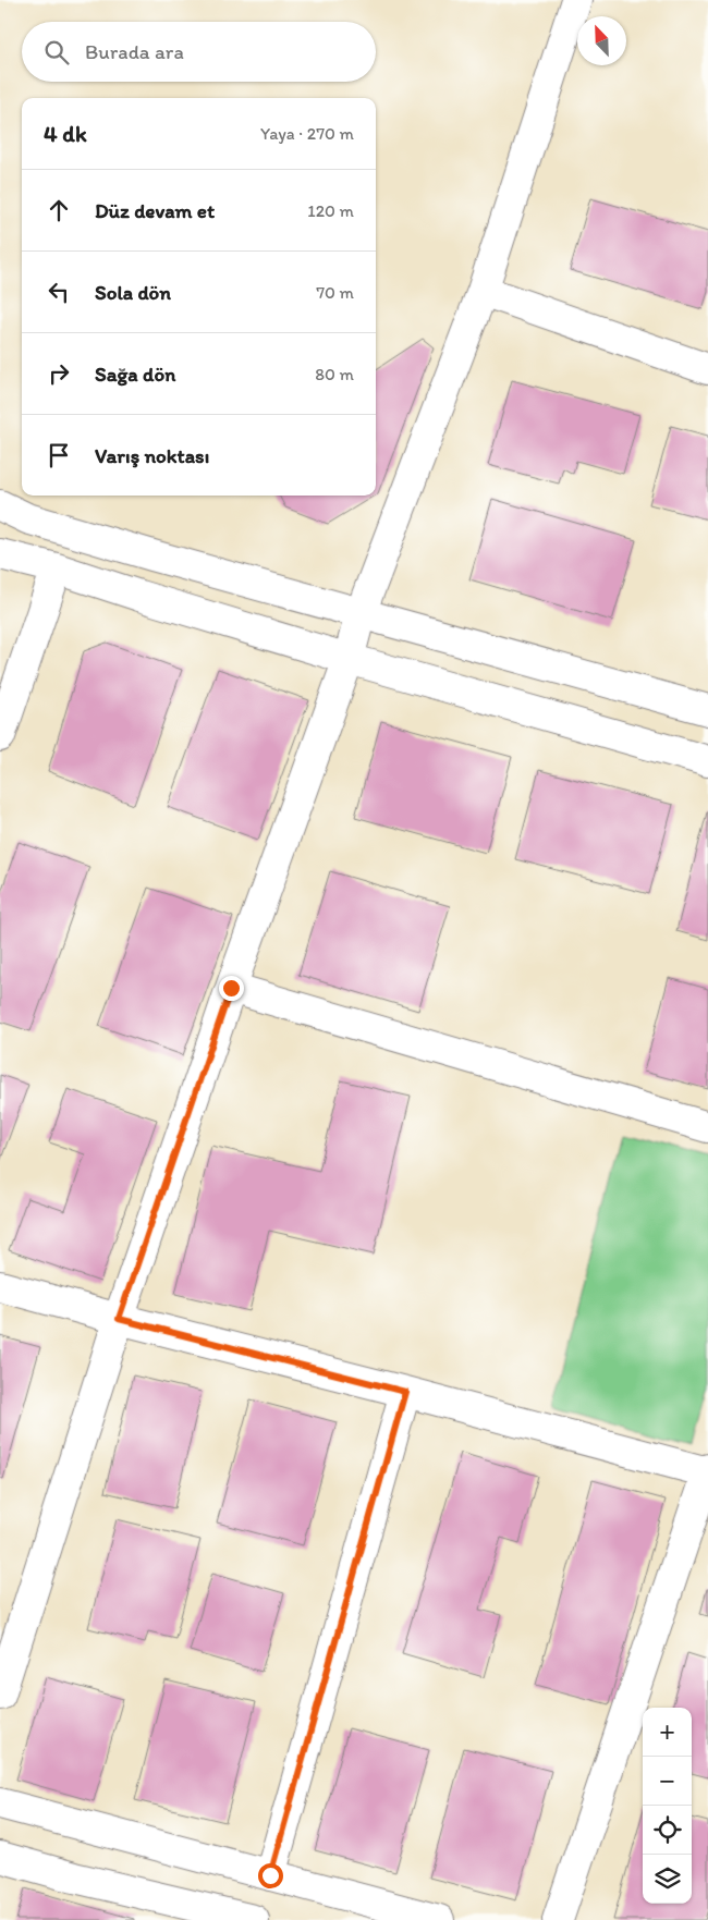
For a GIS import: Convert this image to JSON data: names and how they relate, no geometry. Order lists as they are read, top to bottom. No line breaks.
{"north":"top left","page":{"search":"Burada ara","heading":["4 dk","Yaya · 270 m"],"list":[["Düz devam et","120 m"],["Sola dön","70 m"],["Sağa dön","80 m"],"Varış noktası"],"map_buttons":["+","−"]}}
